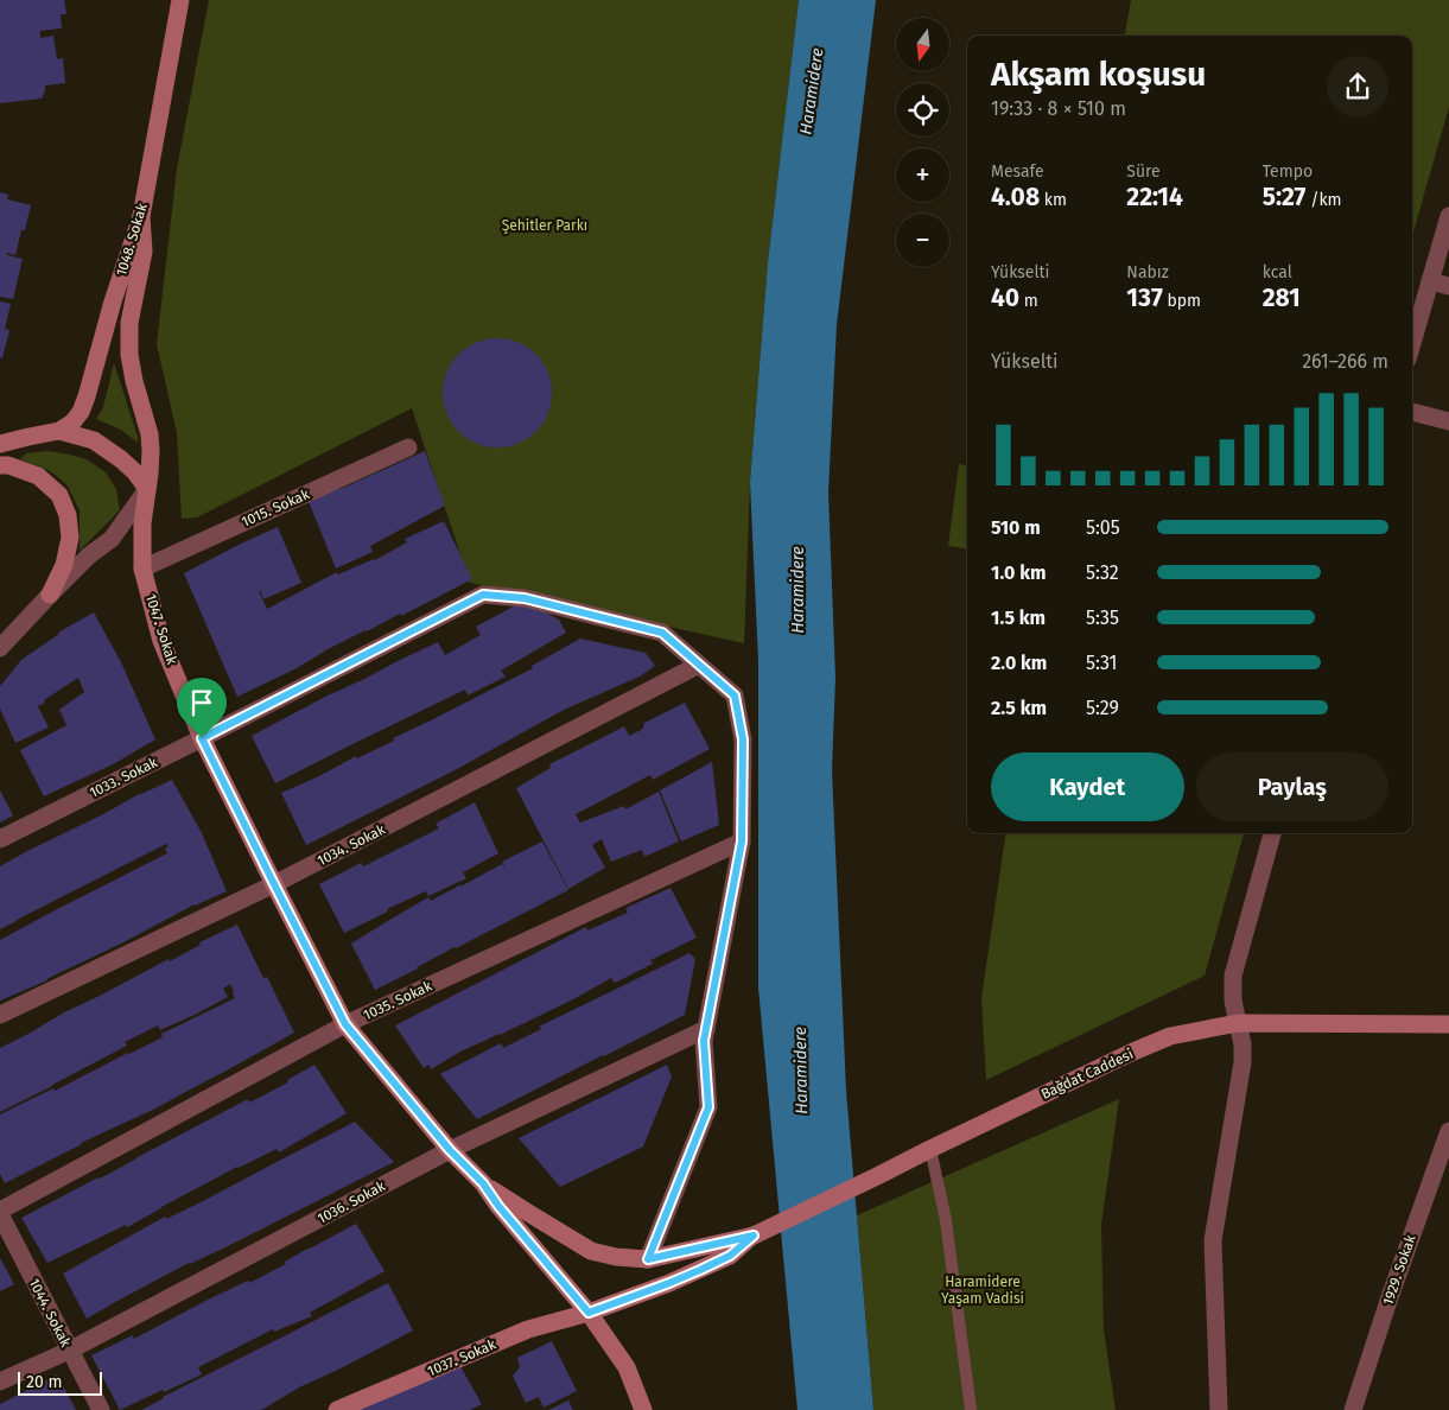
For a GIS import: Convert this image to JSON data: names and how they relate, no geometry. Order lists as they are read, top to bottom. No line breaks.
{"streets":{"main road":["1048. Sokak","1047. Sokak","Bağdat Caddesi","1037. Sokak"],"street":["1015. Sokak","1033. Sokak","1034. Sokak","1035. Sokak","1036. Sokak","1929. Sokak","1044. Sokak"]},"crossings":[["1048. Sokak","1047. Sokak"],["1015. Sokak","1047. Sokak"],["1047. Sokak","1033. Sokak"],["1047. Sokak","1034. Sokak"],["1047. Sokak","1035. Sokak"],["1047. Sokak","1036. Sokak"],["1047. Sokak","1037. Sokak"],["1033. Sokak","1034. Sokak"],["1033. Sokak","1035. Sokak"],["1033. Sokak","1036. Sokak"],["1035. Sokak","1044. Sokak"],["Bağdat Caddesi","1037. Sokak"],["1036. Sokak","1044. Sokak"]],"water":["Haramidere"],"parks":["Şehitler Parkı","Haramidere Yaşam Vadisi"],"scale_bar":"20 m","north":"bottom","page":{"map_buttons":["+","−"],"heading":["Akşam koşusu","19:33 · 8 × 510 m"],"stats":[["Mesafe","4.08 km"],["Süre","22:14"],["Tempo","5:27 /km"],["Yükselti","40 m"],["Nabız","137 bpm"],["kcal","281"]],"chart":["Yükselti","261–266 m"],"list":[{"name":"510 m","note":"5:05"},{"name":"1.0 km","note":"5:32"},{"name":"1.5 km","note":"5:35"},{"name":"2.0 km","note":"5:31"},{"name":"2.5 km","note":"5:29"}],"buttons":["Kaydet","Paylaş"],"scale":"20 m"}}
